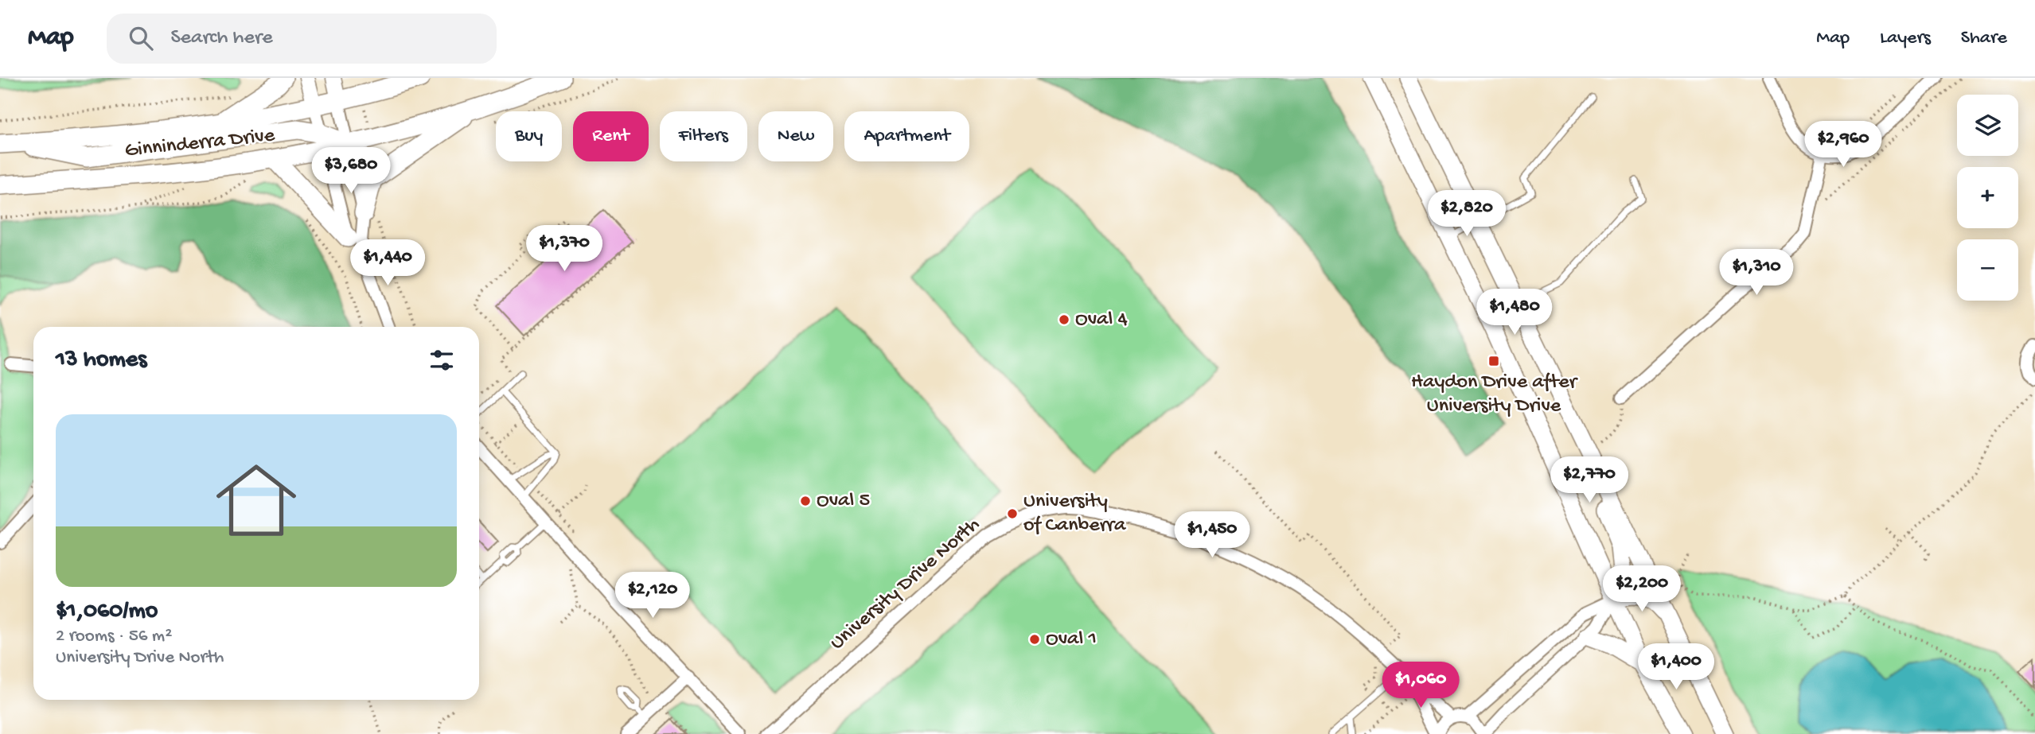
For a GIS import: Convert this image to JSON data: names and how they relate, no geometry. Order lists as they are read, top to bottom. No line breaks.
{"streets":{"main road":["Ginninderra Drive"],"street":["University Drive North"]},"places":{"other":["Oval 4","Oval 5","University of Canberra","Oval 1"],"transit":["Haydon Drive after University Drive"]},"page":{"header":"Map","search":"Search here","nav":["Map","Layers","Share"],"map_buttons":["+","−"],"chip":["Buy","Rent","Filters","New","Apartment"],"price":["$2,960","$3,680","$2,820","$1,370","$1,440","$1,310","$1,480","$2,770","$1,450","$2,200","$2,120","$1,400","$1,060"],"heading":"13 homes","list":[{"name":"$1,060/mo","note":"2 rooms · 56 m² · University Drive North"}]}}
